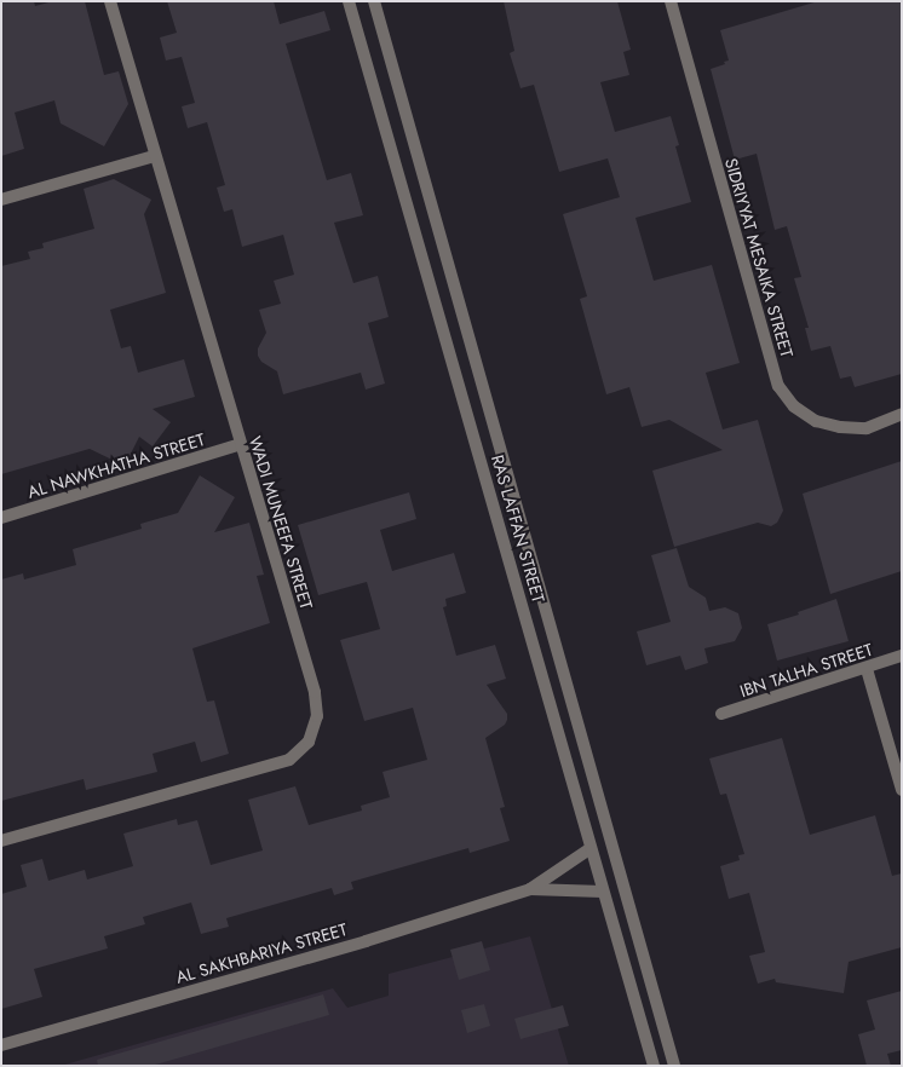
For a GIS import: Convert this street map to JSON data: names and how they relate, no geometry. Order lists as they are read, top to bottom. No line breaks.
{"streets":{"street":["SIDRIYYAT MESAIKA STREET","AL NAWKHATHA STREET","WADI MUNEEFA STREET","RAS LAFFAN STREET","IBN TALHA STREET","AL SAKHBARIYA STREET"]},"crossings":[["AL NAWKHATHA STREET","WADI MUNEEFA STREET"],["RAS LAFFAN STREET","AL SAKHBARIYA STREET"]]}
